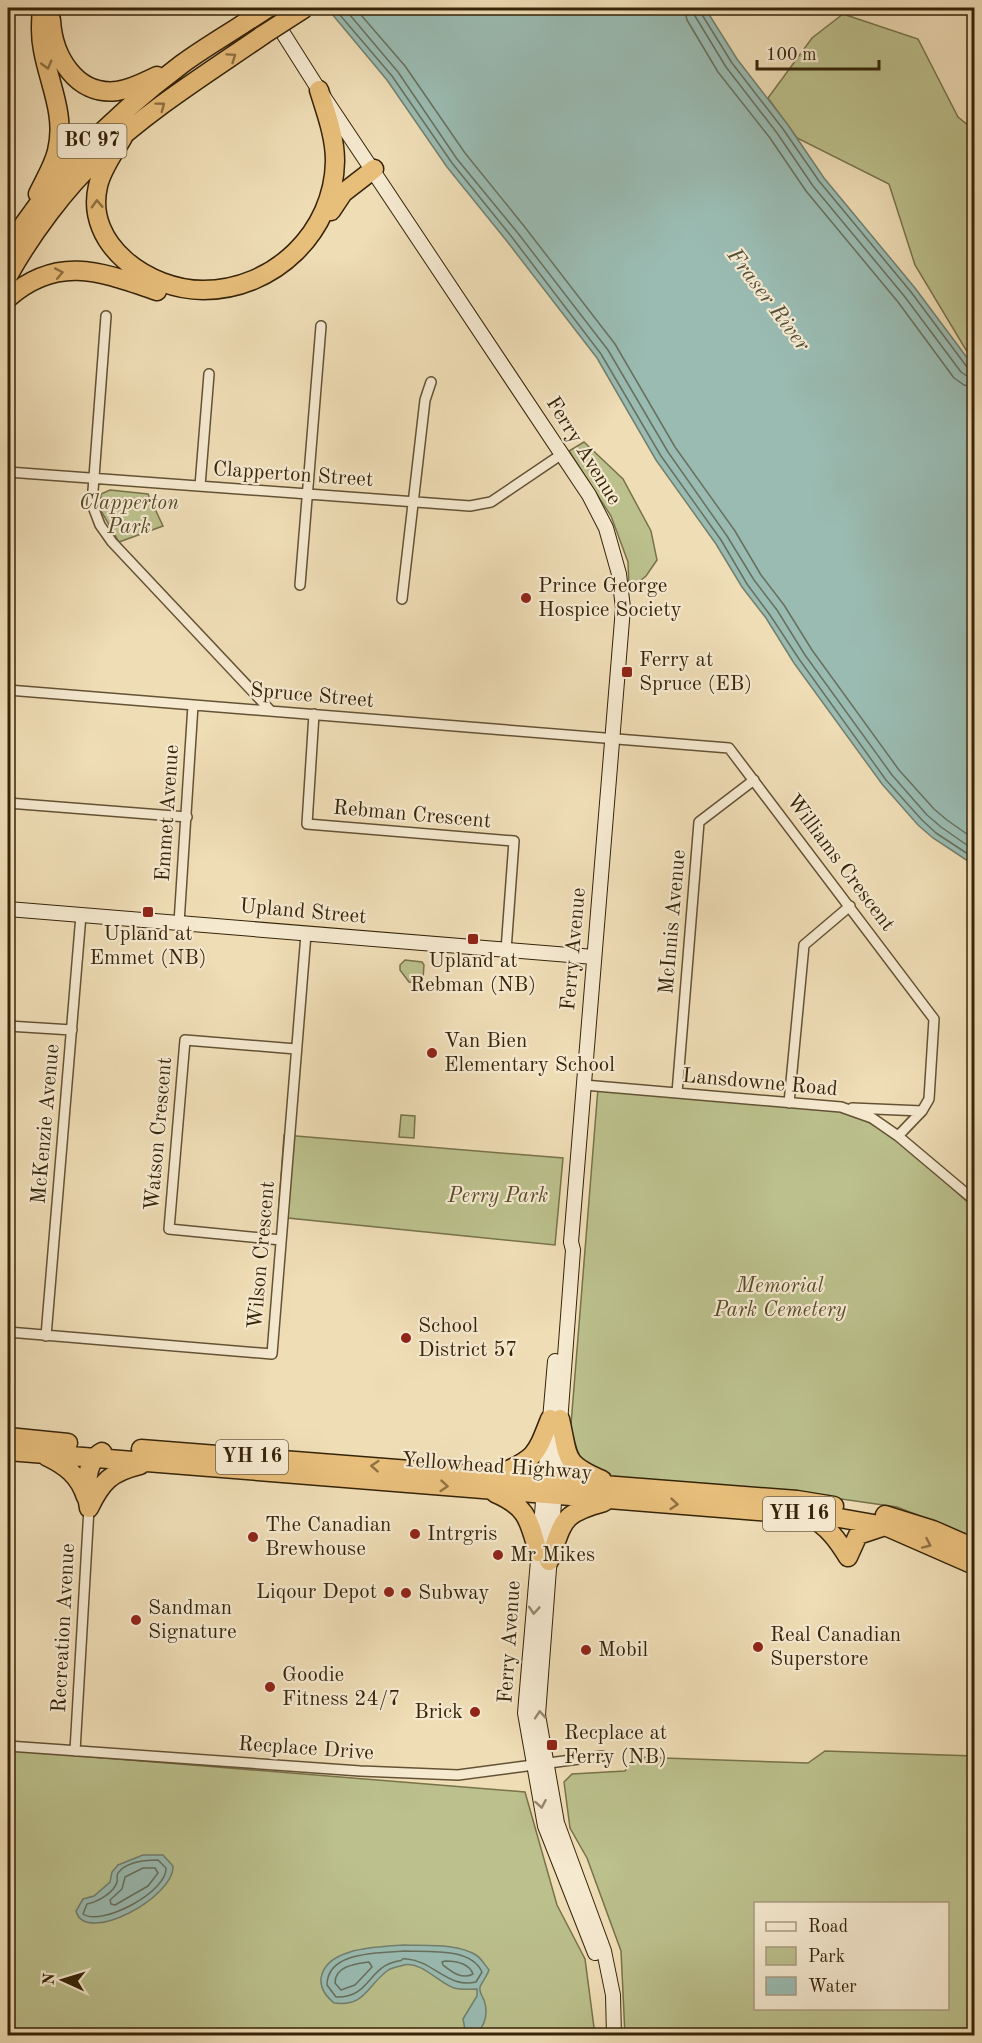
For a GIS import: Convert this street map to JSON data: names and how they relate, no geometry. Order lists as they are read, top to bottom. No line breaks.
{"streets":{"highway":["BC 97","YH 16","Yellowhead Highway"],"main road":["Ferry Avenue","Upland Street"],"street":["Clapperton Street","Spruce Street","Emmet Avenue","Rebman Crescent","Williams Crescent","McInnis Avenue","Lansdowne Road","McKenzie Avenue","Watson Crescent","Wilson Crescent","Recreation Avenue","Recplace Drive"]},"crossings":[["BC 97","Ferry Avenue"],["Ferry Avenue","Clapperton Street"],["Ferry Avenue","Spruce Street"],["Ferry Avenue","Williams Crescent"],["Ferry Avenue","Upland Street"],["Ferry Avenue","Lansdowne Road"],["Ferry Avenue","Yellowhead Highway"],["Ferry Avenue","Recplace Drive"],["Spruce Street","Emmet Avenue"],["Spruce Street","Rebman Crescent"],["Spruce Street","Williams Crescent"],["Emmet Avenue","Upland Street"],["Rebman Crescent","Upland Street"],["Williams Crescent","McInnis Avenue"],["Williams Crescent","Lansdowne Road"],["Upland Street","McKenzie Avenue"],["Upland Street","Wilson Crescent"],["McInnis Avenue","Lansdowne Road"],["McKenzie Avenue","Wilson Crescent"],["Watson Crescent","Wilson Crescent"],["Recreation Avenue","Recplace Drive"]],"water":["Fraser River"],"parks":["Clapperton Park","Perry Park","Memorial Park Cemetery"],"places":{"other":["Prince George Hospice Society","Van Bien Elementary School","School District 57","Intrgris","The Canadian Brewhouse","Mr Mikes","Liqour Depot","Subway","Sandman Signature","Real Canadian Superstore","Mobil","Goodie Fitness 24/7","Brick"],"transit":["Ferry at Spruce (EB)","Upland at Emmet (NB)","Upland at Rebman (NB)","Recplace at Ferry (NB)"]},"legend":["Road","Park","Water"],"scale_bar":"100 m","north":"left"}
